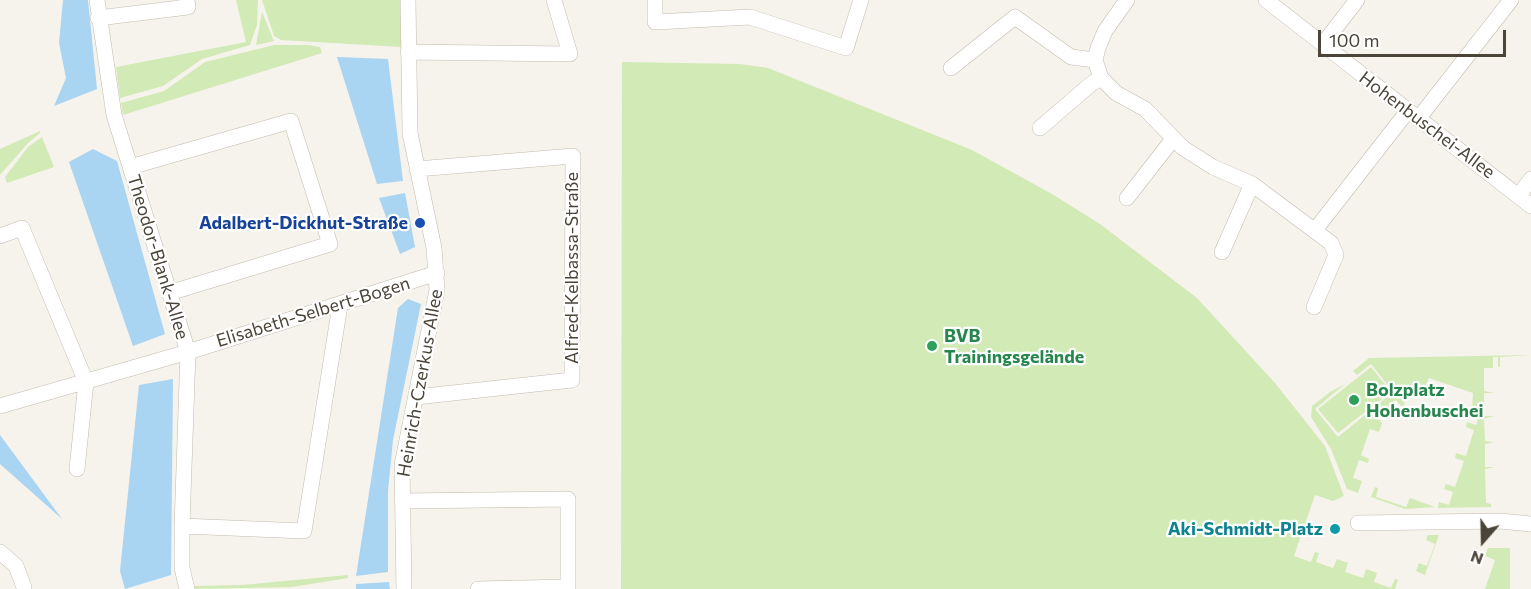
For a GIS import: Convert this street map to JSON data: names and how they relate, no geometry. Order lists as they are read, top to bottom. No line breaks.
{"streets":{"street":["Hohenbuschei-Allee","Theodor-Blank-Allee","Alfred-Kelbassa-Straße","Elisabeth-Selbert-Bogen","Heinrich-Czerkus-Allee"]},"crossings":[["Theodor-Blank-Allee","Elisabeth-Selbert-Bogen"],["Alfred-Kelbassa-Straße","Heinrich-Czerkus-Allee"],["Elisabeth-Selbert-Bogen","Heinrich-Czerkus-Allee"]],"places":["Adalbert-Dickhut-Straße","BVB Trainingsgelände","Bolzplatz Hohenbuschei","Aki-Schmidt-Platz"],"scale_bar":"100 m","north":"bottom"}
